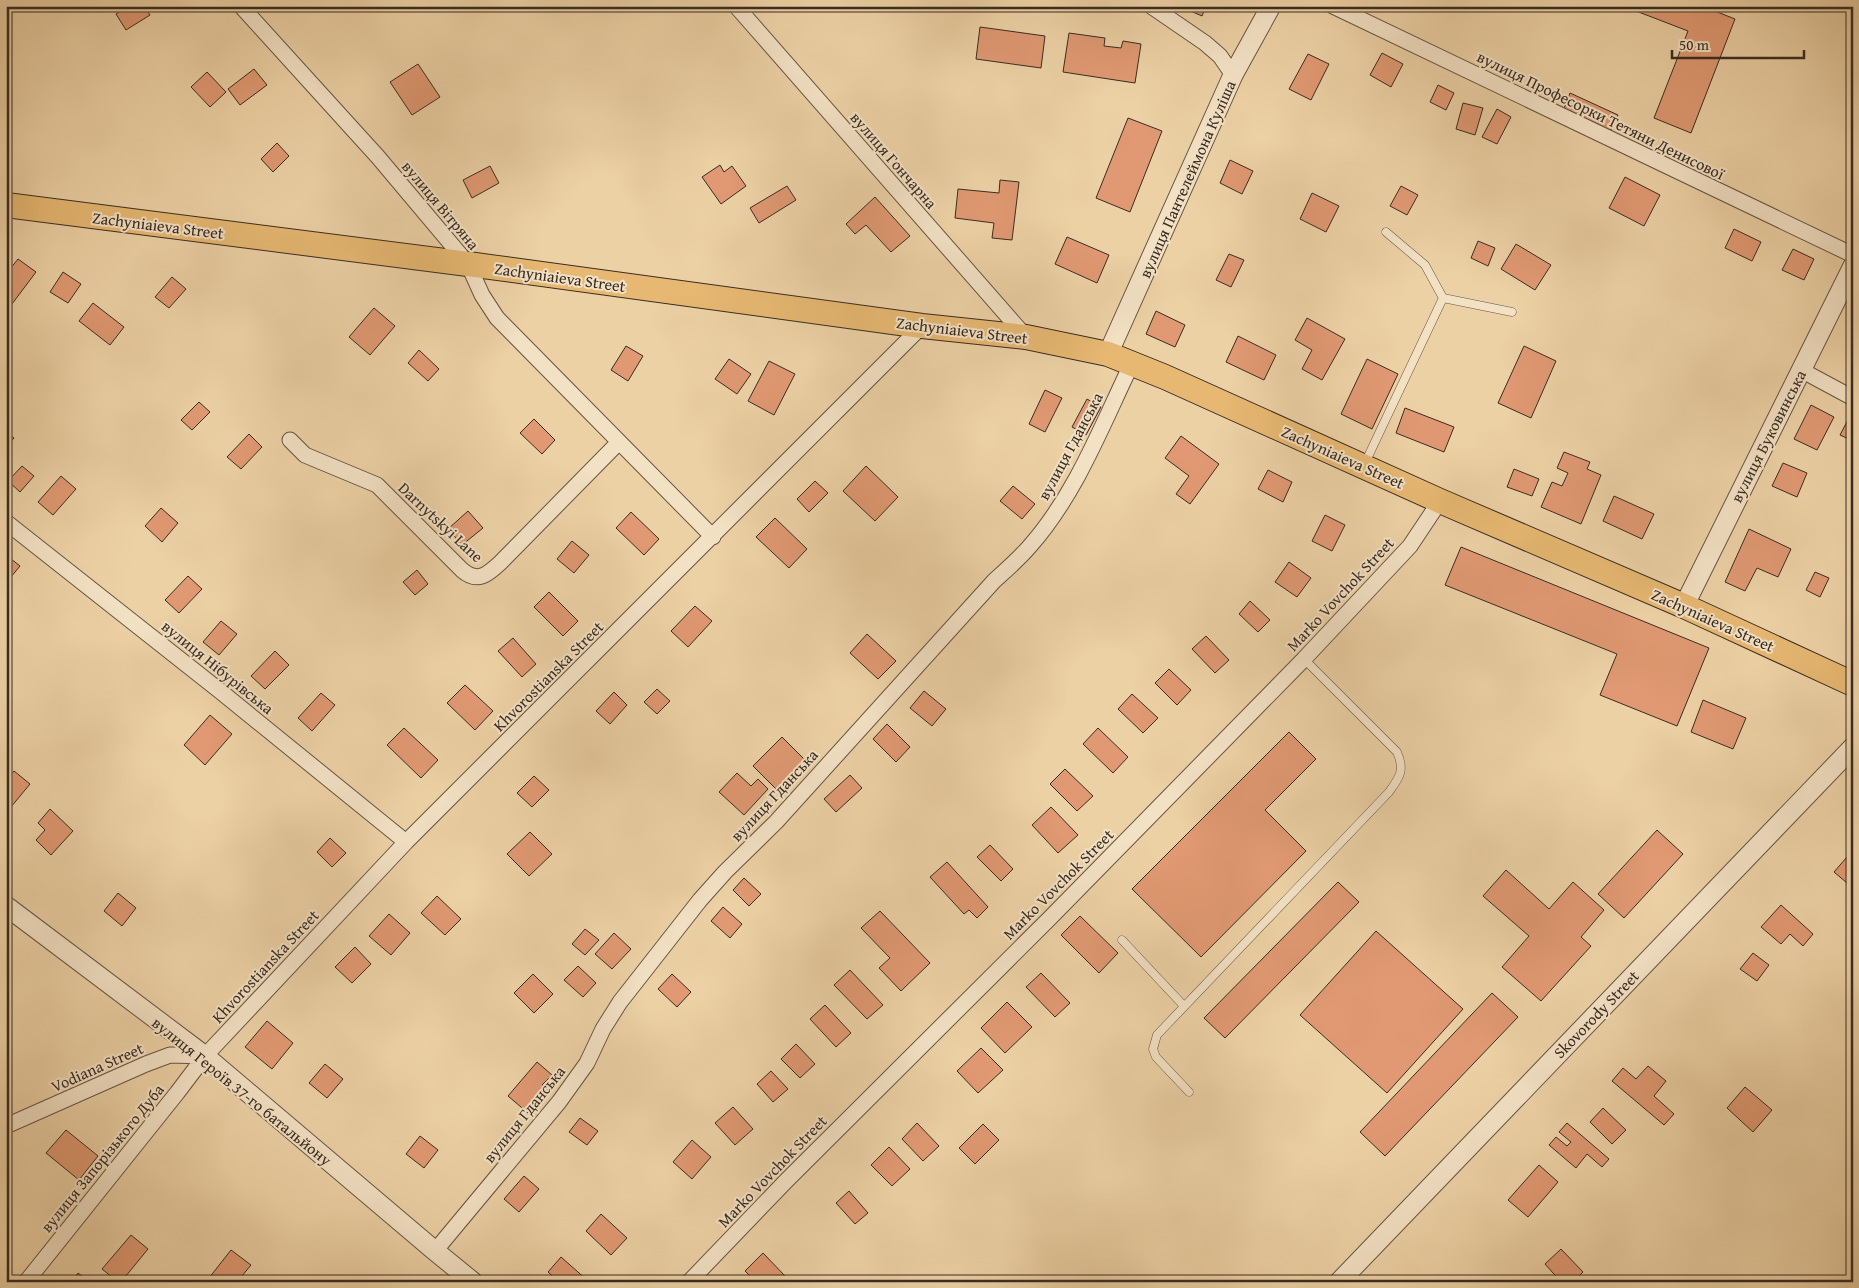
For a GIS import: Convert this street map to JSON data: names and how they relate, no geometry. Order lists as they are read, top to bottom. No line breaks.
{"streets":{"main road":["Zachyniaieva Street"],"street":["вулиця Професорки Тетяни Денисової","вулиця Гончарна","вулиця Пантелеймона Куліша","вулиця Вітряна","вулиця Буковинська","вулиця Гданська","Darnytskyi Lane","Marko Vovchok Street","вулиця Нібурівська","Khvorostianska Street","Skovorody Street","Vodiana Street","вулиця Героїв 37-го батальйону","вулиця Запорізького Дуба"]},"crossings":[["вулиця Гончарна","Zachyniaieva Street"],["вулиця Пантелеймона Куліша","Zachyniaieva Street"],["вулиця Вітряна","Zachyniaieva Street"],["вулиця Вітряна","Darnytskyi Lane"],["вулиця Вітряна","Khvorostianska Street"],["Zachyniaieva Street","вулиця Буковинська"],["Zachyniaieva Street","вулиця Гданська"],["Zachyniaieva Street","Marko Vovchok Street"],["Zachyniaieva Street","Khvorostianska Street"],["вулиця Гданська","вулиця Героїв 37-го батальйону"],["вулиця Нібурівська","Khvorostianska Street"],["Khvorostianska Street","Vodiana Street"],["Khvorostianska Street","вулиця Героїв 37-го батальйону"],["Khvorostianska Street","вулиця Запорізького Дуба"],["Vodiana Street","вулиця Героїв 37-го батальйону"],["Vodiana Street","вулиця Запорізького Дуба"],["вулиця Героїв 37-го батальйону","вулиця Запорізького Дуба"]],"scale_bar":"50 m"}
